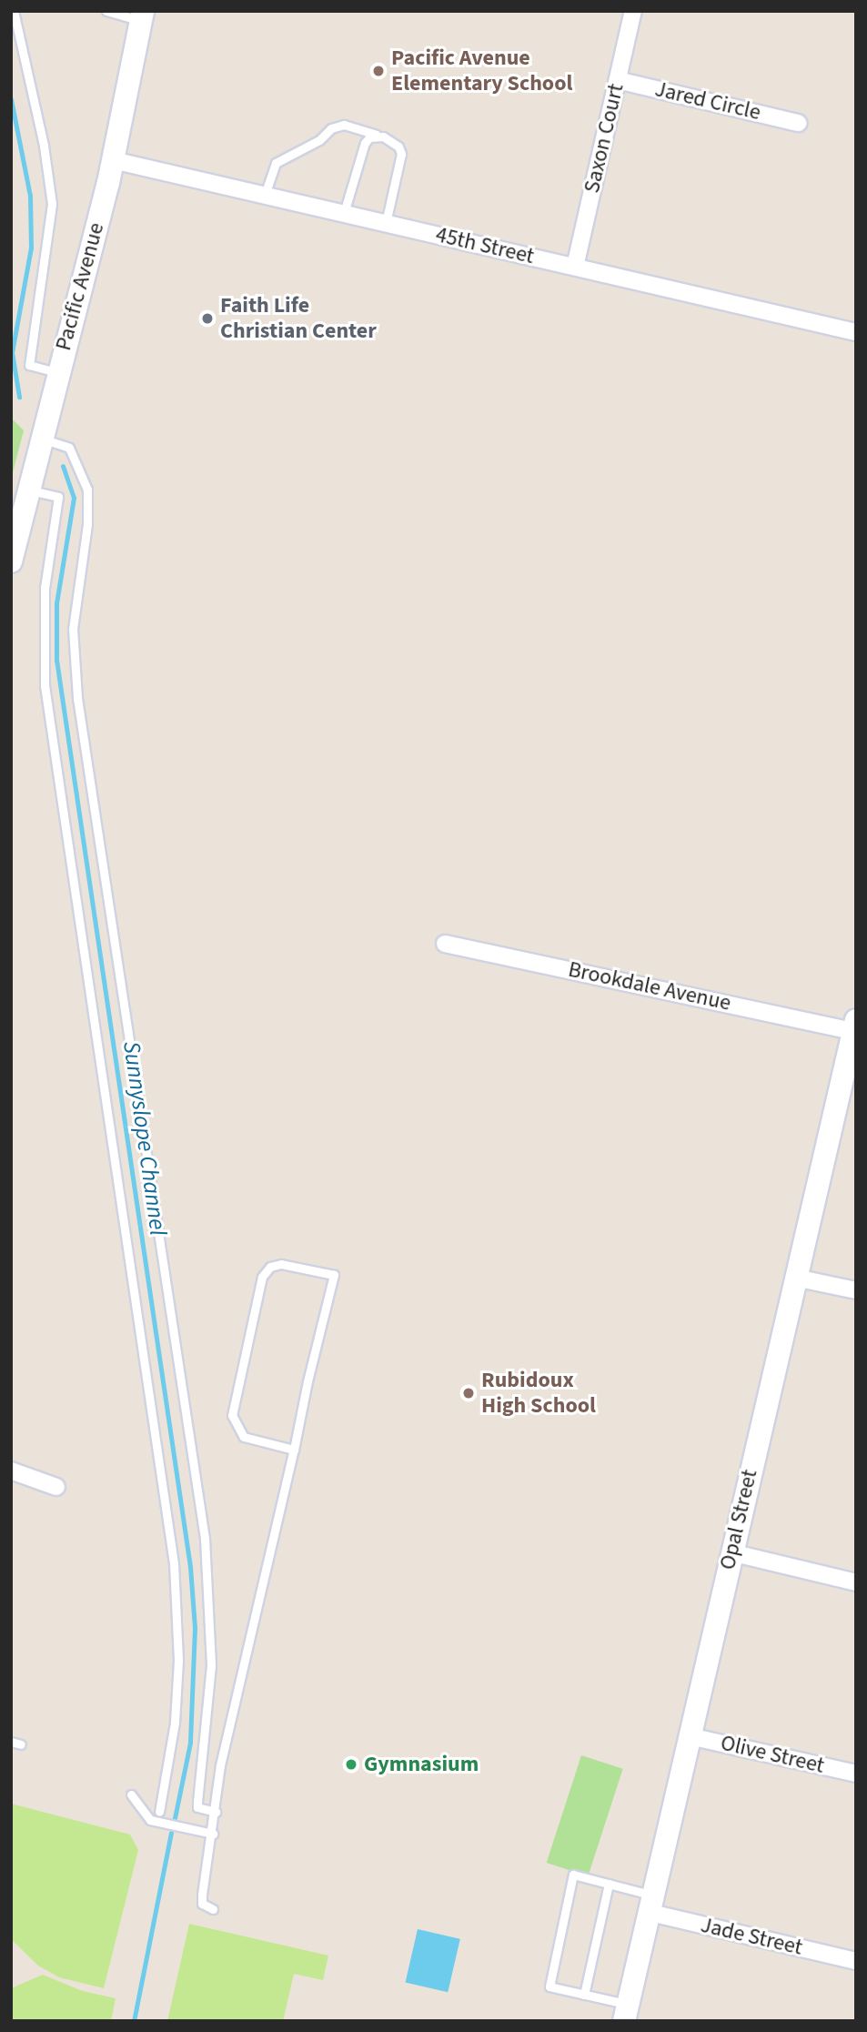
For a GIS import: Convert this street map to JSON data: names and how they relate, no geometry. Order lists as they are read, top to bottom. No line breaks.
{"streets":{"street":["Jared Circle","Saxon Court","45th Street","Pacific Avenue","Brookdale Avenue","Opal Street","Olive Street","Jade Street"]},"crossings":[["Jared Circle","Saxon Court"],["Saxon Court","45th Street"],["45th Street","Pacific Avenue"],["Brookdale Avenue","Opal Street"],["Opal Street","Olive Street"],["Opal Street","Jade Street"]],"water":["Sunnyslope Channel"],"places":["Pacific Avenue Elementary School","Faith Life Christian Center","Rubidoux High School","Gymnasium"]}
